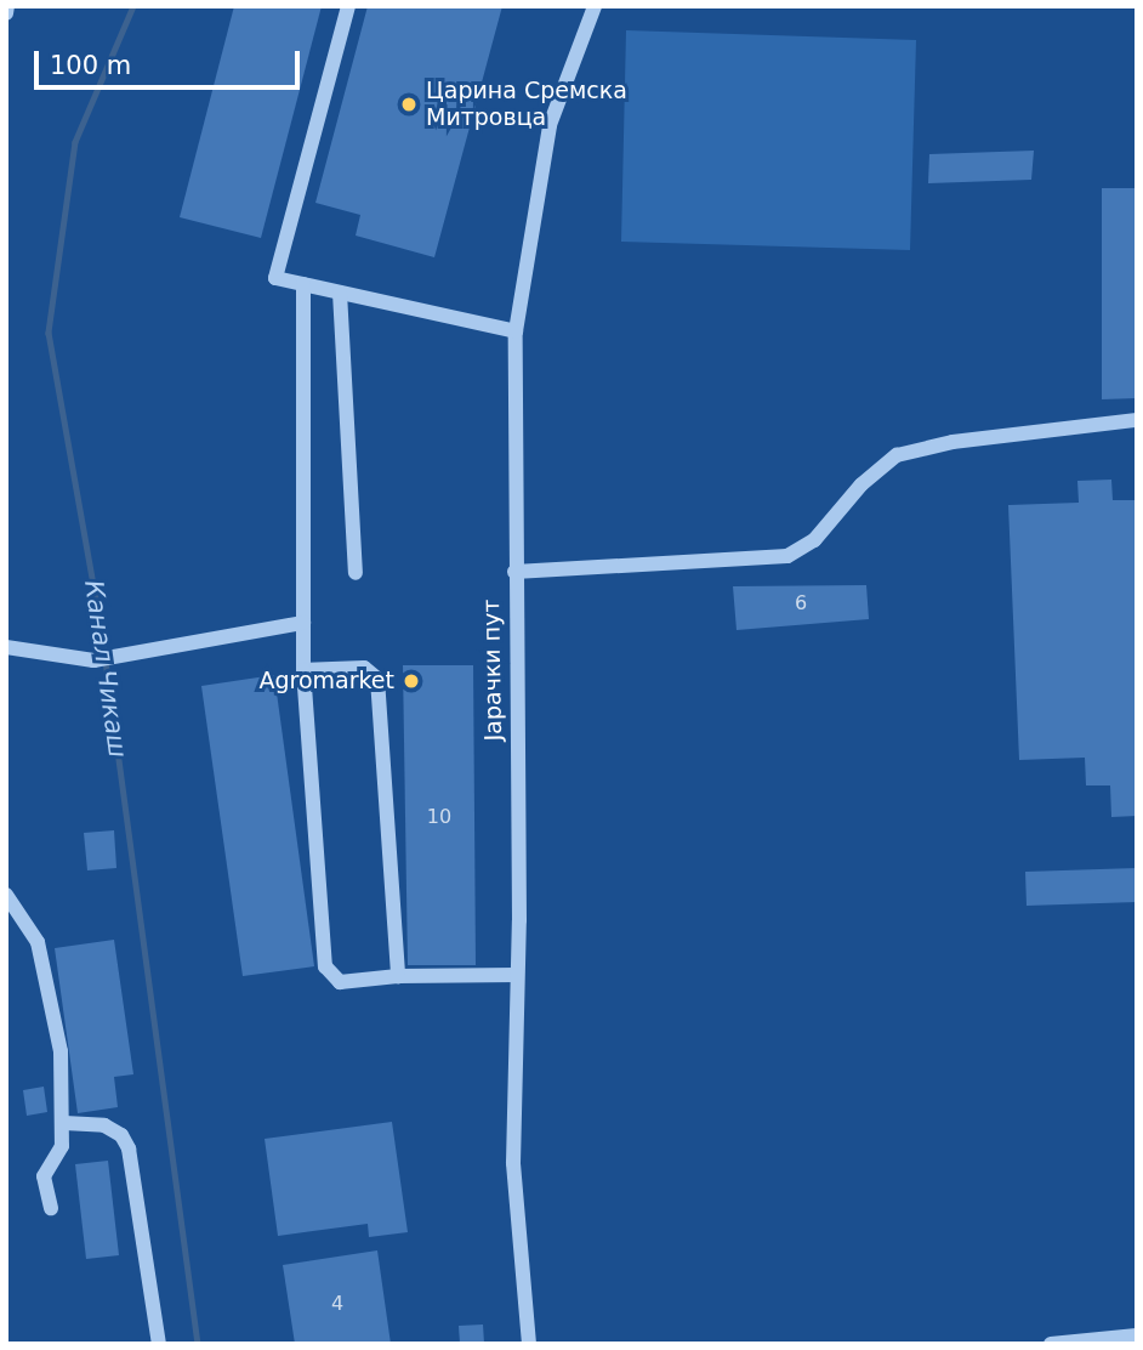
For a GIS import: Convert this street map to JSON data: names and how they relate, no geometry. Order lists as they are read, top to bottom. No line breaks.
{"streets":{"street":["Јарачки пут"]},"water":["Канал Чикаш"],"places":["Царина Сремска Митровца","Agromarket"],"house_numbers":["6","10","4"],"scale_bar":"100 m"}
